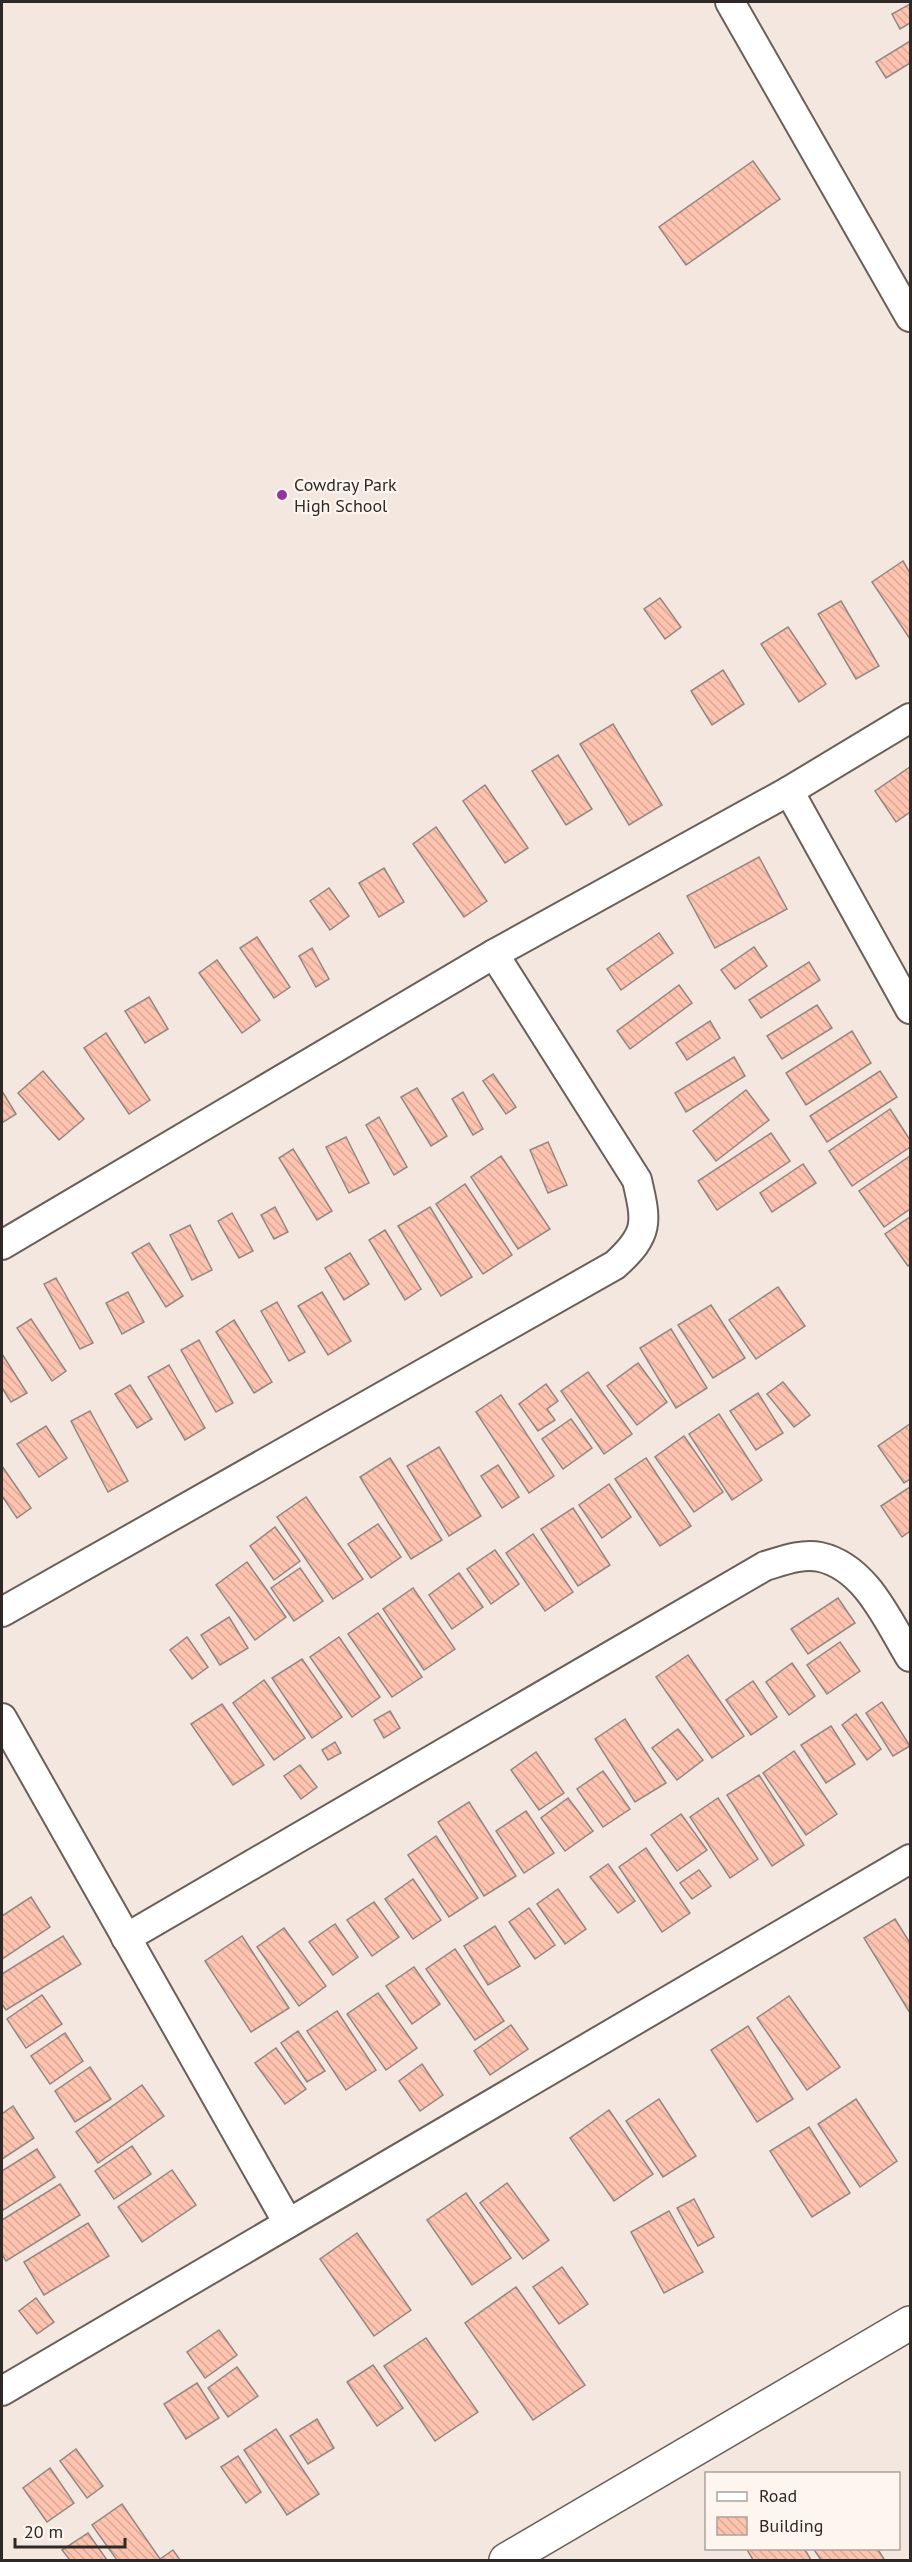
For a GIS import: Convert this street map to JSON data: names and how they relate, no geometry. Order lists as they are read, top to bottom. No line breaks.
{"places":["Cowdray Park High School"],"legend":["Road","Building"],"scale_bar":"20 m"}
